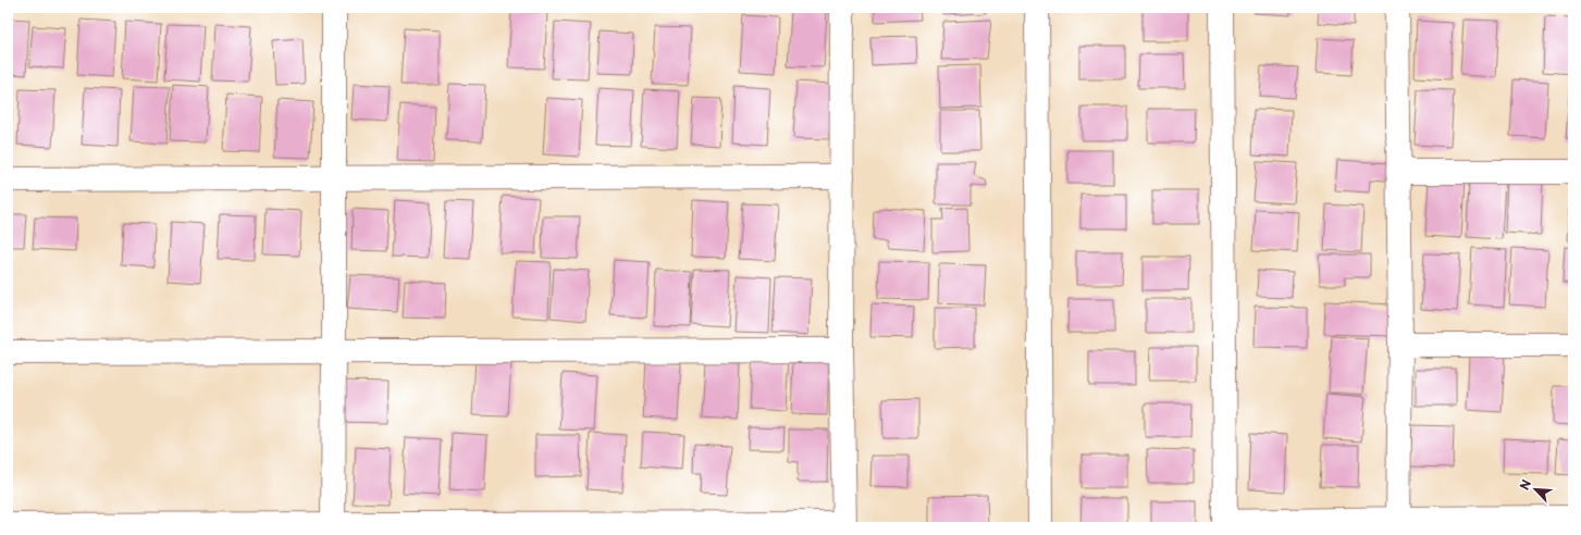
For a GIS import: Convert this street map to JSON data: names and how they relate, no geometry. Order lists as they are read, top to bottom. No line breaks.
{"north":"top left"}
